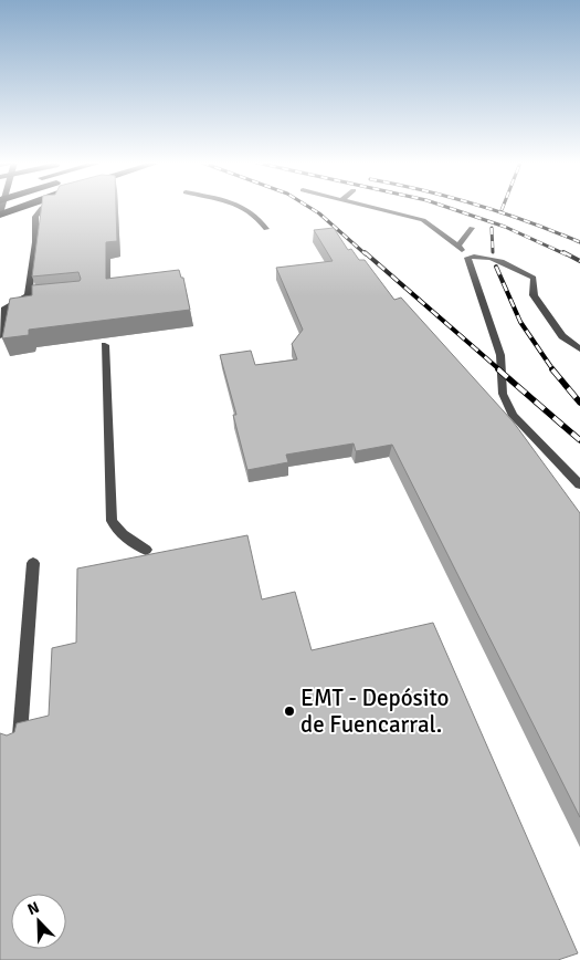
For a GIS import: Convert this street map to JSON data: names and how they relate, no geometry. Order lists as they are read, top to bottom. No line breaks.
{"places":["EMT - Depósito de Fuencarral."],"north":"top left"}
